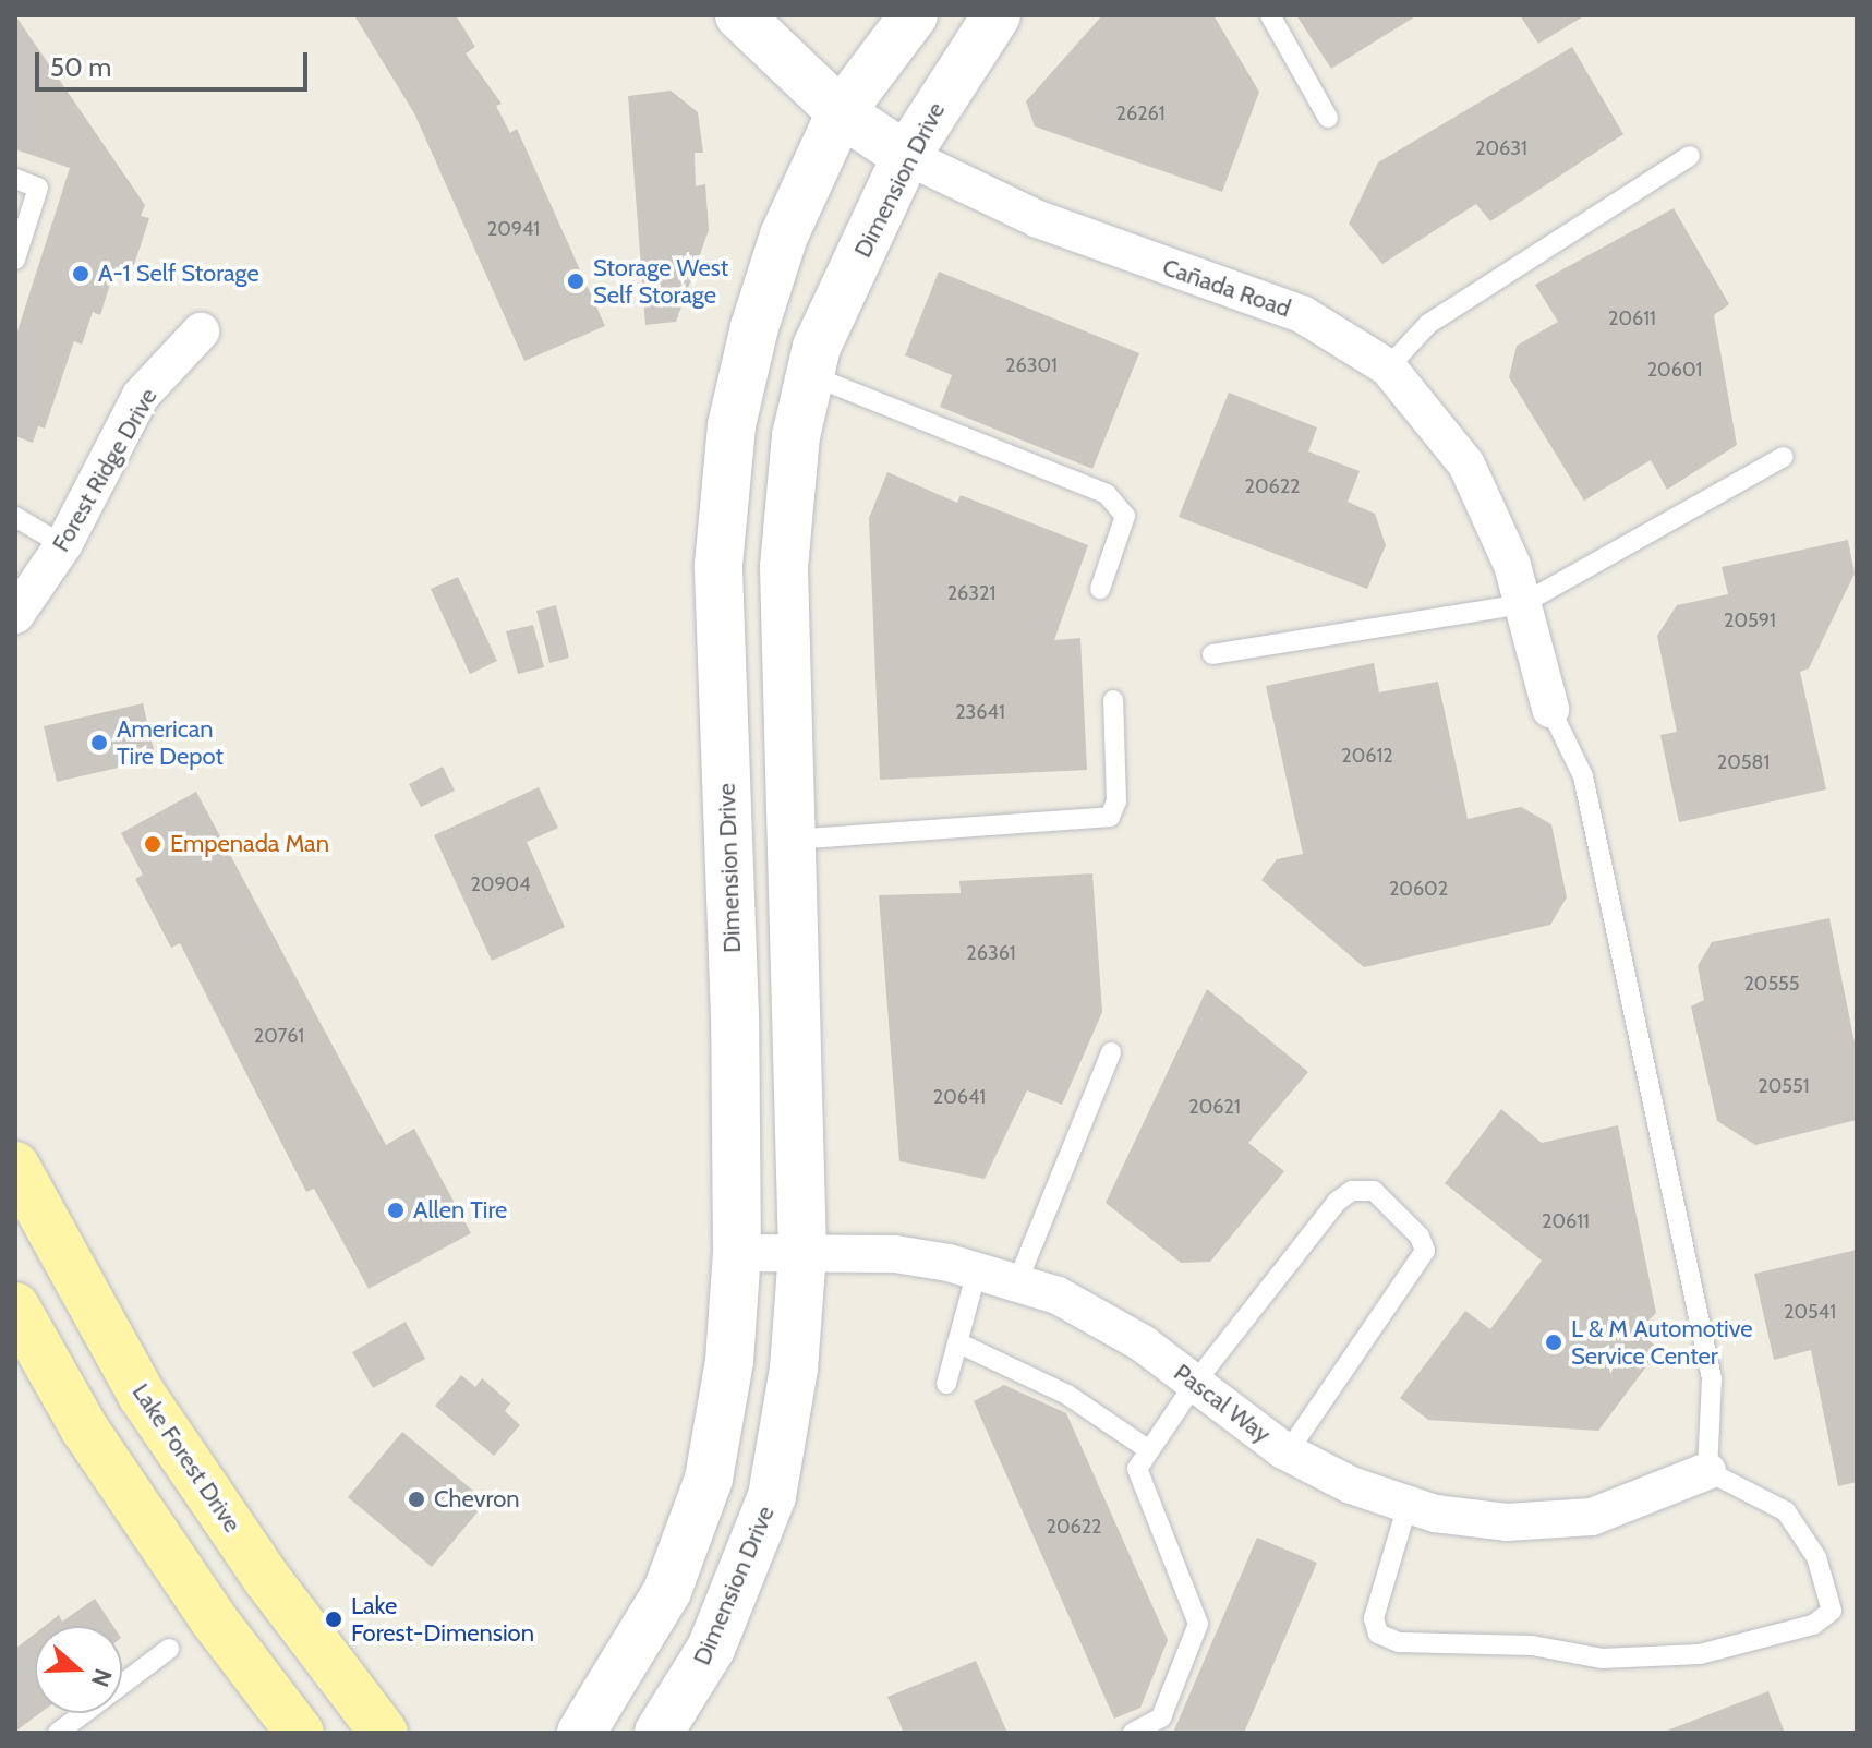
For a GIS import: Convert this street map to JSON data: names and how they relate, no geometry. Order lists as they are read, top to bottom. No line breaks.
{"streets":{"main road":["Dimension Drive","Cañada Road","Lake Forest Drive"],"street":["Forest Ridge Drive","Pascal Way"]},"crossings":[["Dimension Drive","Cañada Road"],["Dimension Drive","Pascal Way"]],"places":["A-1 Self Storage","Storage West Self Storage","American Tire Depot","Empenada Man","Allen Tire","L & M Automotive Service Center","Chevron","Lake Forest-Dimension"],"house_numbers":["26261","20631","20941","20611","26301","20601","20622","26321","20591","23641","20612","20581","20904","20602","26361","20555","20761","20551","20641","20621","20611","20541","20622"],"scale_bar":"50 m","north":"right"}
